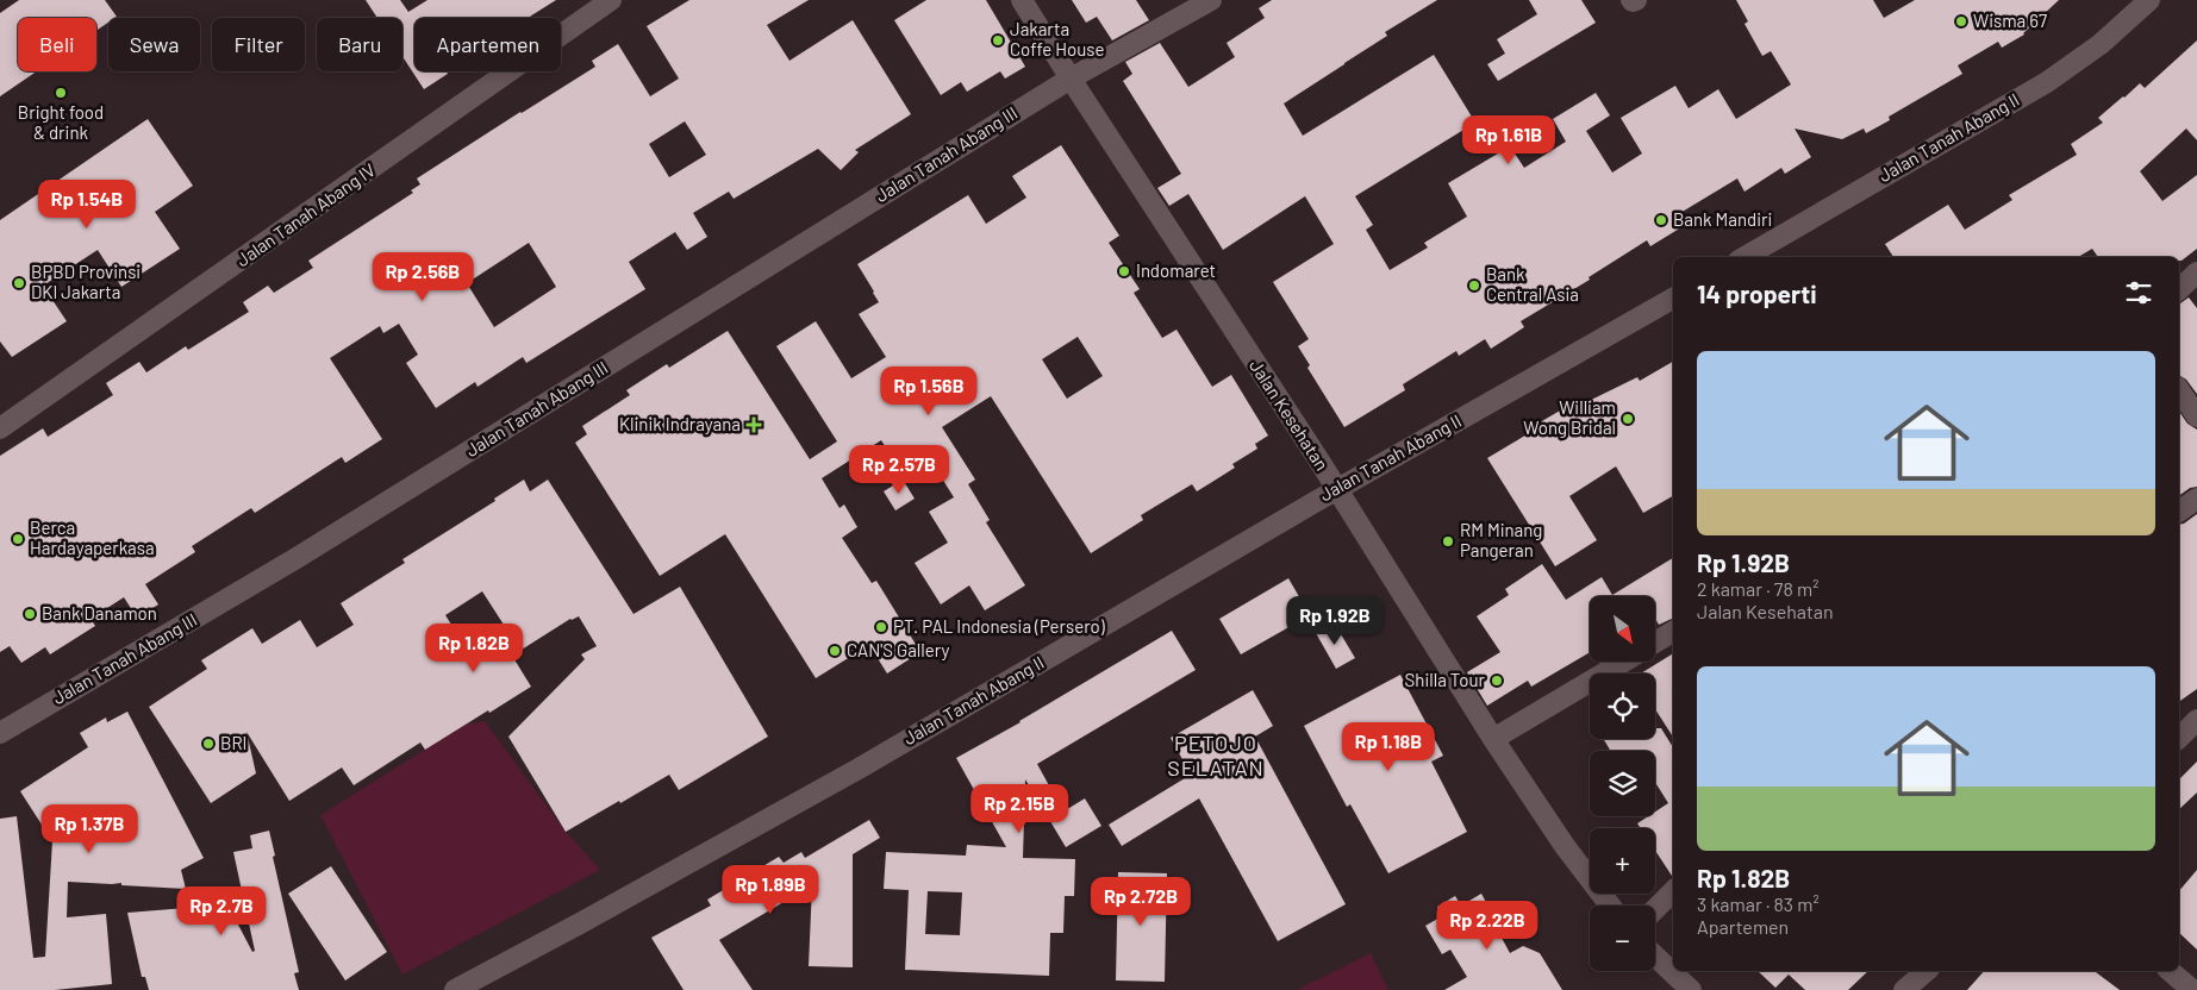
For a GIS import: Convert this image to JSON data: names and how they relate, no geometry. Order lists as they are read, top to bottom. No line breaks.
{"streets":{"street":["Jalan Tanah Abang II","Jalan Tanah Abang III","Jalan Tanah Abang IV","Jalan Kesehatan"]},"crossings":[["Jalan Tanah Abang II","Jalan Kesehatan"],["Jalan Tanah Abang III","Jalan Kesehatan"]],"districts":["PETOJO SELATAN"],"places":{"other":["Wisma 67","Jakarta Coffe House","Bright food & drink","Bank Mandiri","Indomaret","BPBD Provinsi DKI Jakarta","Bank Central Asia","William Wong Bridal","Berca Hardayaperkasa","RM Minang Pangeran","Bank Danamon","PT. PAL Indonesia (Persero)","CAN'S Gallery","Shilla Tour","BRI"],"health":["Klinik Indrayana"]},"north":"bottom right","page":{"chip":["Beli","Sewa","Filter","Baru","Apartemen"],"price":["Rp 1.61B","Rp 1.54B","Rp 2.56B","Rp 1.56B","Rp 2.57B","Rp 1.92B","Rp 1.82B","Rp 1.18B","Rp 2.15B","Rp 1.37B","Rp 1.89B","Rp 2.72B","Rp 2.7B","Rp 2.22B"],"heading":"14 properti","list":[{"name":"Rp 1.92B","note":"2 kamar · 78 m² · Jalan Kesehatan"},{"name":"Rp 1.82B","note":"3 kamar · 83 m² · Apartemen"}],"map_buttons":["+","−"]}}
